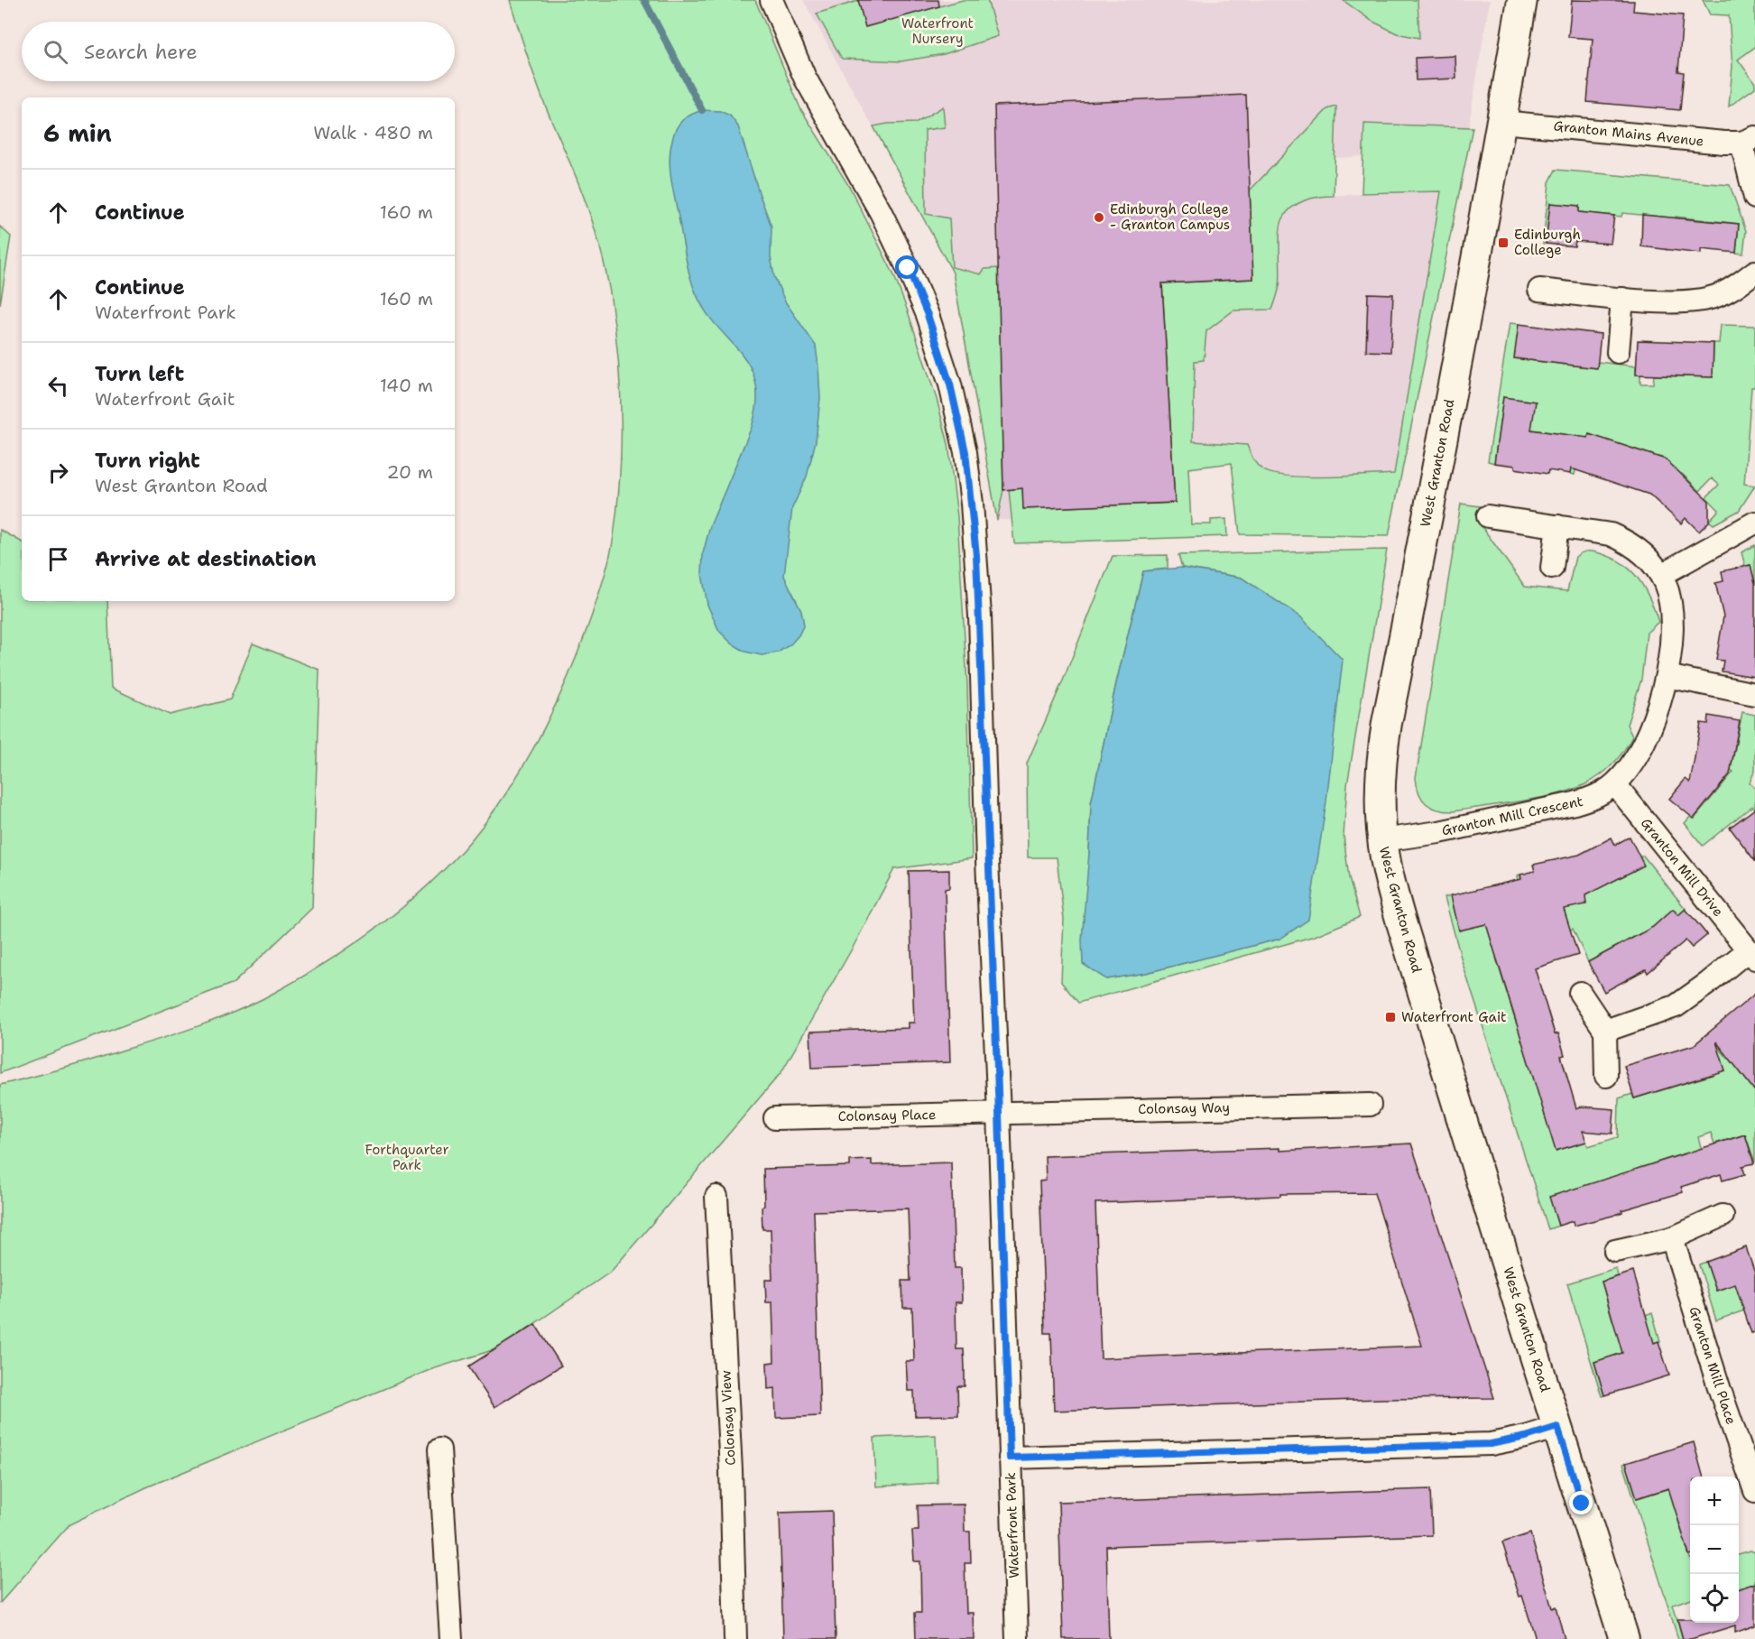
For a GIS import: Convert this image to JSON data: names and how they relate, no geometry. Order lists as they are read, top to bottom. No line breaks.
{"streets":{"street":["Granton Mains Avenue","West Granton Road","Granton Mill Crescent","Granton Mill Drive","Colonsay Way","Colonsay Place","Granton Mill Place","Colonsay View","Waterfront Park"]},"crossings":[["Granton Mains Avenue","West Granton Road"],["West Granton Road","Granton Mill Crescent"],["Granton Mill Crescent","Granton Mill Drive"],["Colonsay Way","Colonsay Place"],["Colonsay Way","Waterfront Park"],["Colonsay Place","Waterfront Park"]],"parks":["Waterfront Nursery","Forthquarter Park"],"places":{"other":["Edinburgh College - Granton Campus"],"transit":["Edinburgh College","Waterfront Gait"]},"page":{"search":"Search here","heading":["6 min","Walk · 480 m"],"list":[["Continue","160 m"],["Continue","Waterfront Park","160 m"],["Turn left","Waterfront Gait","140 m"],["Turn right","West Granton Road","20 m"],"Arrive at destination"],"map_buttons":["+","−"]}}
